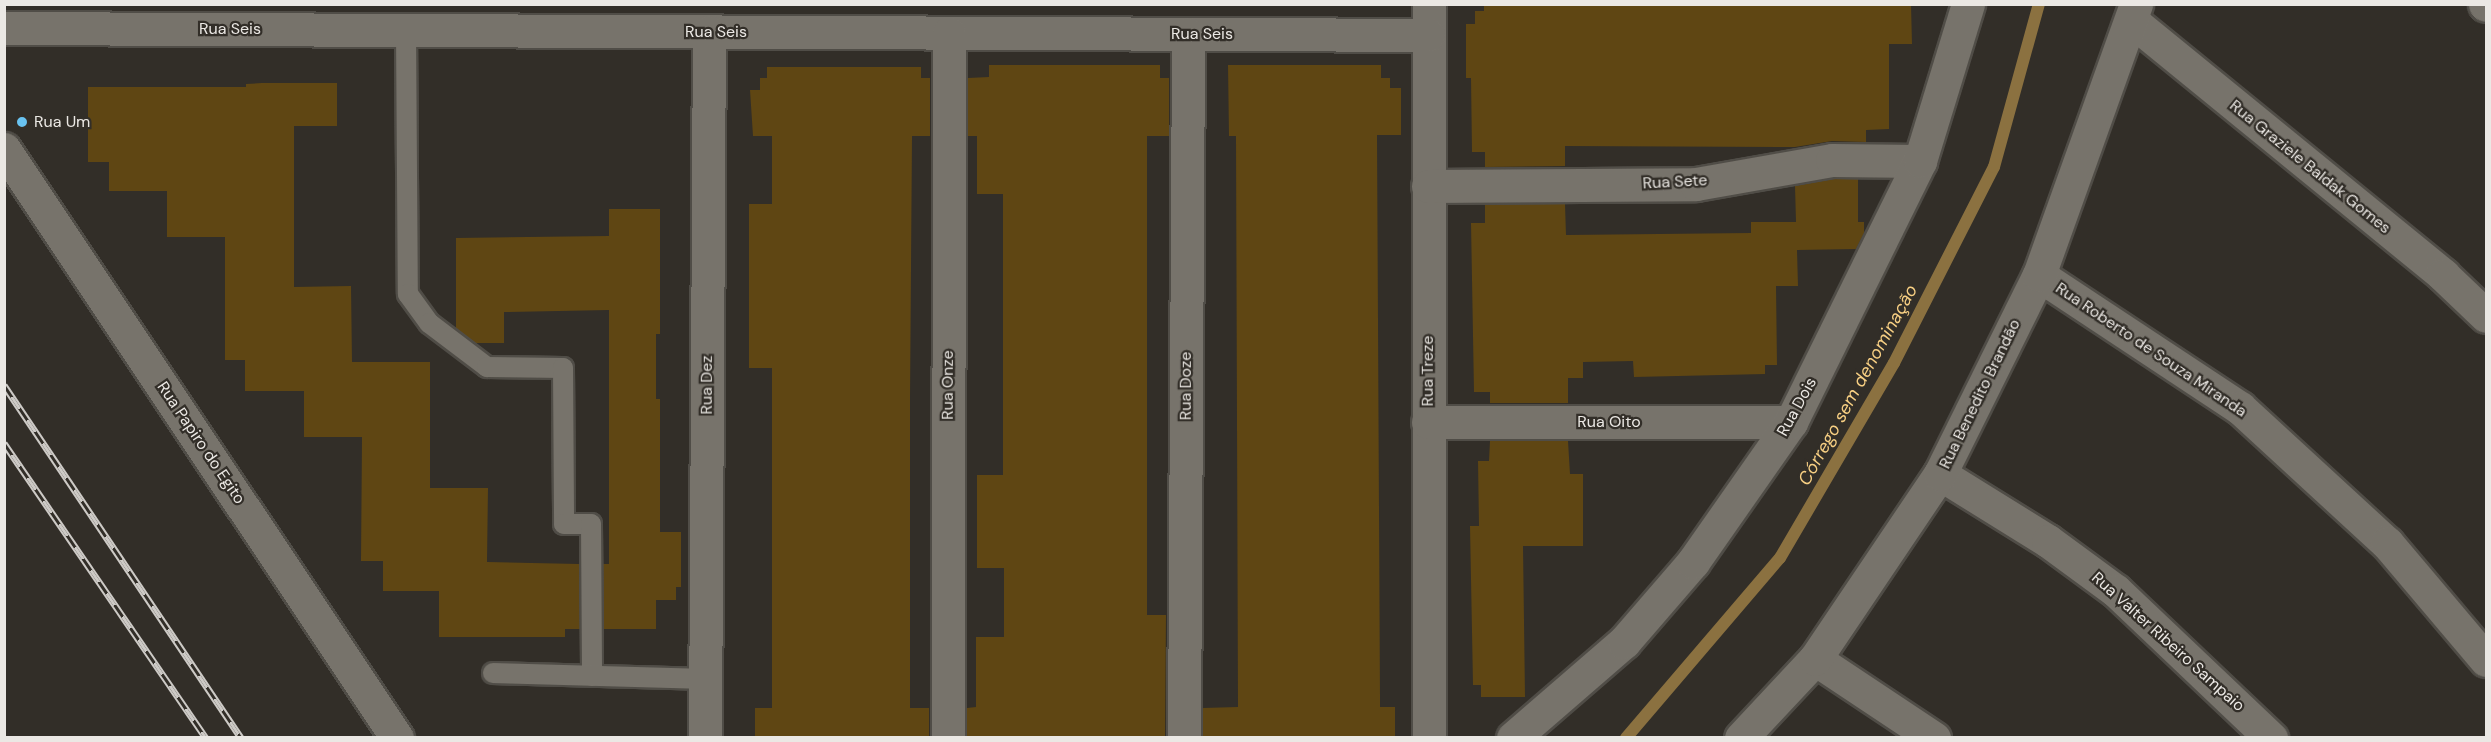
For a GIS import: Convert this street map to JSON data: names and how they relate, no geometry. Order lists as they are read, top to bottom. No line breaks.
{"streets":{"street":["Rua Seis","Rua Graziele Baldak Gomes","Rua Sete","Rua Roberto de Souza Miranda","Rua Treze","Rua Dez","Rua Onze","Rua Doze","Rua Benedito Brandão","Rua Dois","Rua Oito","Rua Papiro do Egito","Rua Valter Ribeiro Sampaio"]},"crossings":[["Rua Seis","Rua Treze"],["Rua Seis","Rua Dez"],["Rua Seis","Rua Onze"],["Rua Seis","Rua Doze"],["Rua Graziele Baldak Gomes","Rua Benedito Brandão"],["Rua Sete","Rua Treze"],["Rua Sete","Rua Dois"],["Rua Roberto de Souza Miranda","Rua Benedito Brandão"],["Rua Treze","Rua Oito"],["Rua Benedito Brandão","Rua Valter Ribeiro Sampaio"],["Rua Dois","Rua Oito"]],"water":["Córrego sem denominação"],"places":["Rua Um"]}
